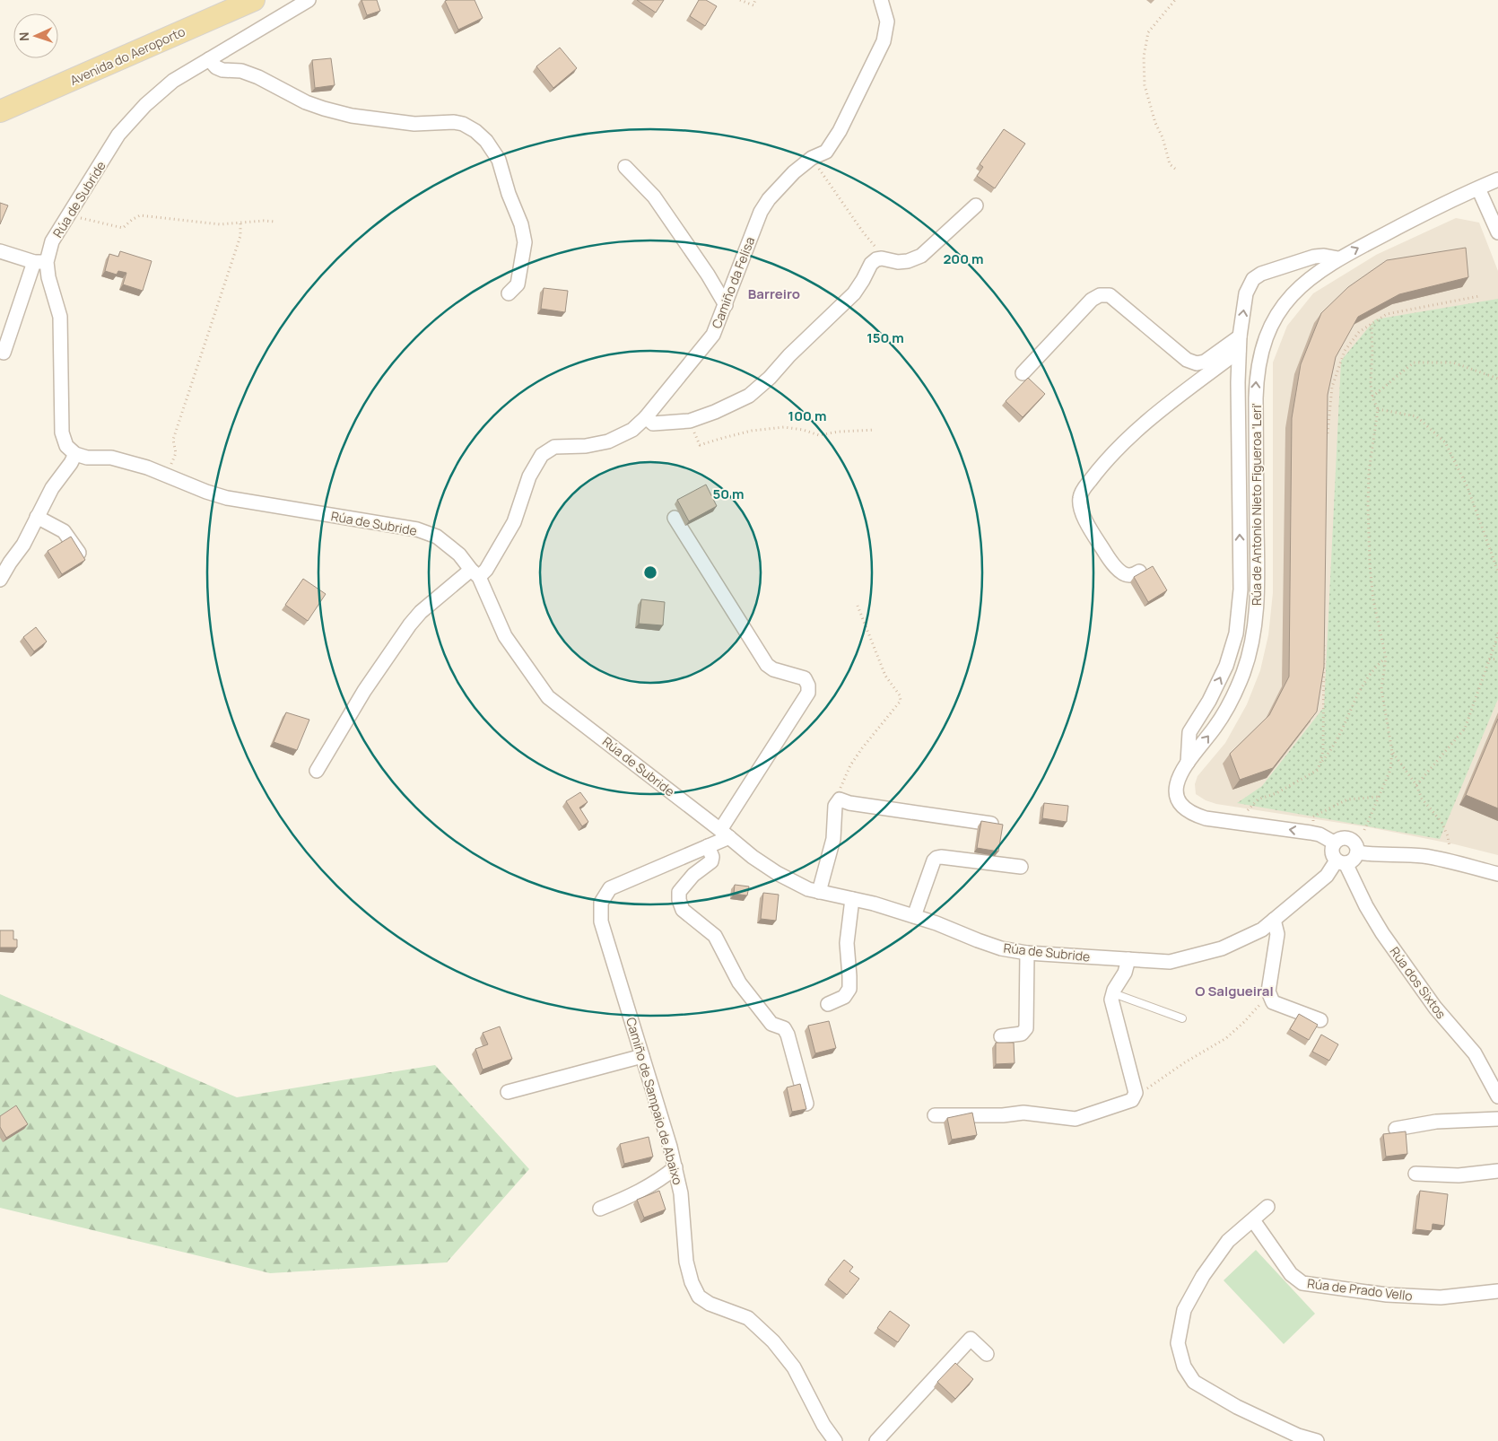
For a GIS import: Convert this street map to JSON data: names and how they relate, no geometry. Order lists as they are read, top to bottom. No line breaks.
{"streets":{"main road":["Avenida do Aeroporto"],"street":["Rúa de Subride","Camiño da Felisa","Rúa de Antonio Nieto Figueroa 'Leri'","Rúa dos Sixtos","Camiño de Sampaio de Abaixo","Rúa de Prado Vello"]},"crossings":[["Rúa de Subride","Camiño da Felisa"],["Rúa de Subride","Rúa de Antonio Nieto Figueroa 'Leri'"],["Rúa de Subride","Rúa dos Sixtos"],["Rúa de Subride","Camiño de Sampaio de Abaixo"],["Rúa de Antonio Nieto Figueroa 'Leri'","Rúa dos Sixtos"]],"districts":["Barreiro","O Salgueiral"],"north":"left","rings":["200 m","150 m","100 m","50 m"]}
